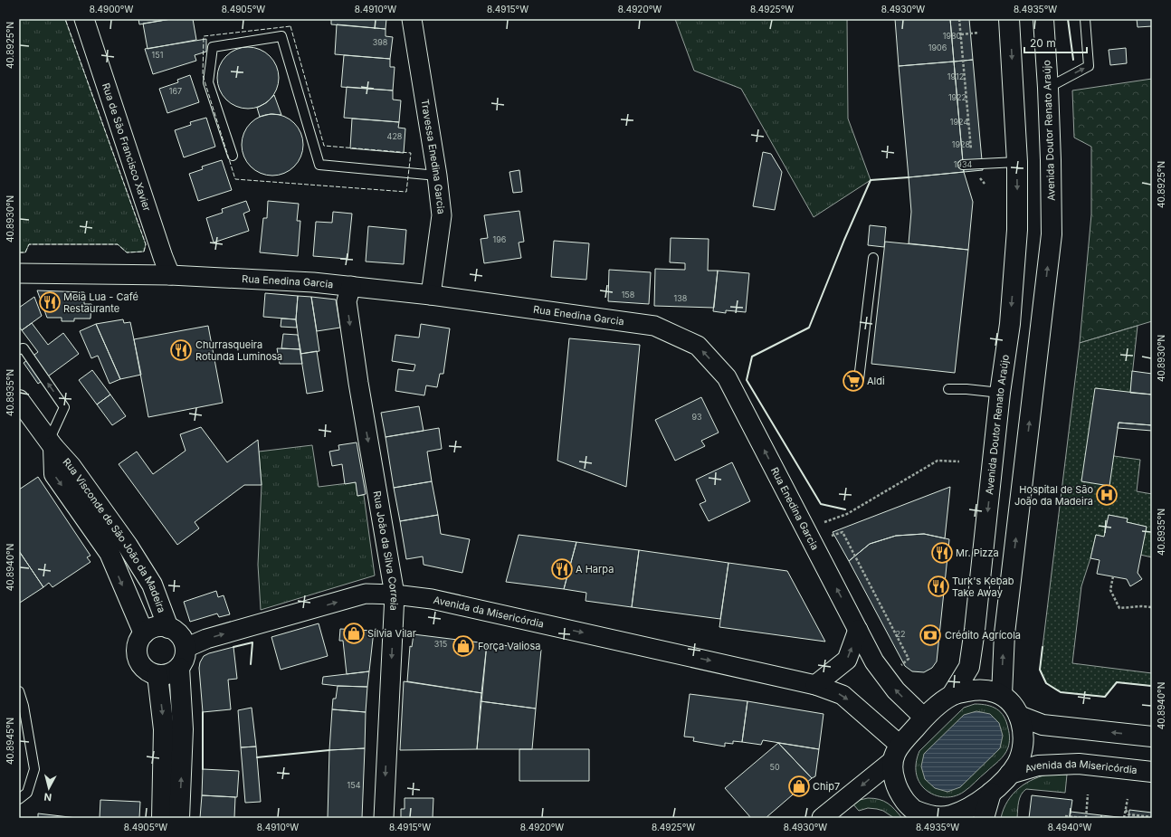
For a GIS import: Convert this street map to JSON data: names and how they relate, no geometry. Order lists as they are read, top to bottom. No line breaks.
{"streets":{"main road":["Avenida Doutor Renato Araújo","Rua Visconde de São João da Madeira","Avenida da Misericórdia"],"street":["Rua de São Francisco Xavier","Travessa Enedina Garcia","Rua Enedina Garcia","Rua João da Silva Correia"]},"crossings":[["Avenida Doutor Renato Araújo","Rua Enedina Garcia"],["Avenida Doutor Renato Araújo","Avenida da Misericórdia"],["Rua de São Francisco Xavier","Rua Enedina Garcia"],["Travessa Enedina Garcia","Rua Enedina Garcia"],["Rua Enedina Garcia","Rua João da Silva Correia"],["Rua Enedina Garcia","Avenida da Misericórdia"],["Rua Visconde de São João da Madeira","Avenida da Misericórdia"],["Rua João da Silva Correia","Avenida da Misericórdia"]],"one_way":["Rua Enedina Garcia","Rua João da Silva Correia","Avenida da Misericórdia"],"places":{"restaurant":["Meia Lua - Café Restaurante","Churrasqueira Rotunda Luminosa","Mr. Pizza","A Harpa","Turk's Kebab Take Away"],"supermarket":["Aldi"],"hospital":["Hospital de São João da Madeira"],"shop":["Sílvia Vilar","Força Valiosa","Chip7"],"bank":["Crédito Agrícola"]},"house_numbers":["1980","398","1906","151","1912","167","1922","1924","428","1928","1934","196","158","138","93","22","315","50","154"],"scale_bar":"20 m","north":"bottom","coordinates":["8.4900°W","8.4905°W","8.4910°W","8.4915°W","8.4920°W","8.4925°W","8.4930°W","8.4935°W","40.8925°N","40.8930°N","40.8935°N","40.8940°N","40.8945°N","8.4940°W"]}
